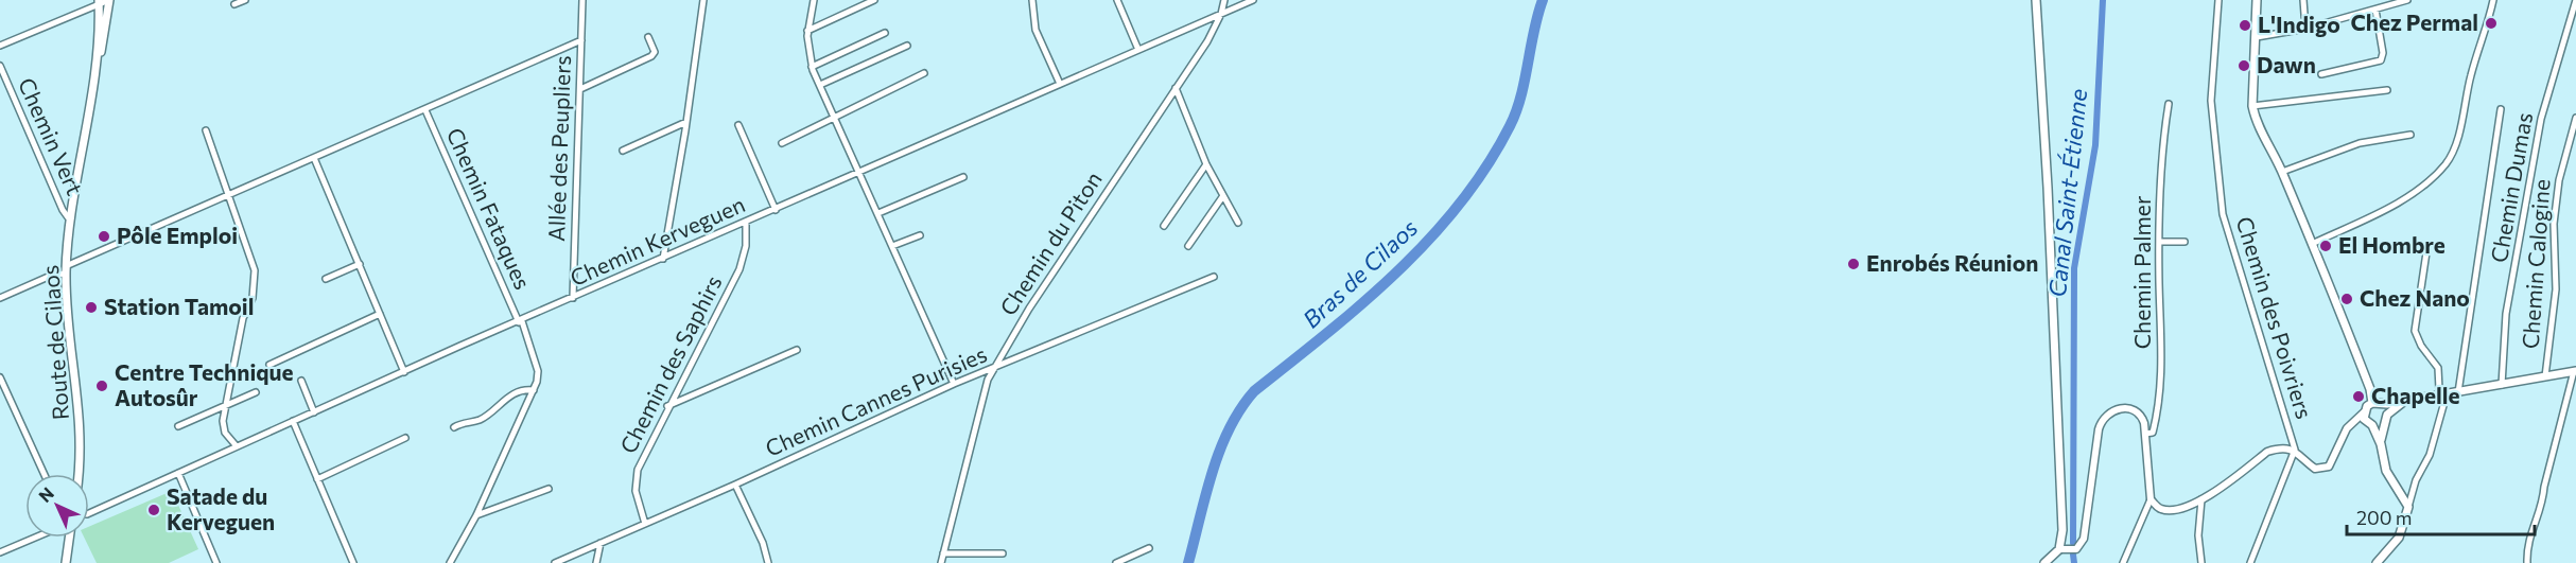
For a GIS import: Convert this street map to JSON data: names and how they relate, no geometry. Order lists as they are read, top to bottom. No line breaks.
{"streets":{"main road":["Route de Cilaos"],"street":["Chemin Vert","Allée des Peupliers","Chemin Dumas","Chemin Fataques","Chemin Kerveguen","Chemin du Piton","Chemin Calogine","Chemin Palmer","Chemin des Poivriers","Chemin des Saphirs","Chemin Cannes Purisies"]},"crossings":[["Chemin Vert","Route de Cilaos"],["Allée des Peupliers","Chemin Kerveguen"],["Chemin Fataques","Chemin Kerveguen"],["Chemin Kerveguen","Chemin du Piton"],["Chemin Kerveguen","Chemin des Saphirs"],["Chemin du Piton","Chemin Cannes Purisies"],["Chemin des Saphirs","Chemin Cannes Purisies"]],"water":["Canal Saint-Étienne","Bras de Cilaos"],"places":["Chez Permal","L'Indigo","Dawn","Pôle Emploi","El Hombre","Enrobés Réunion","Chez Nano","Station Tamoil","Centre Technique Autosûr","Chapelle","Satade du Kerveguen"],"scale_bar":"200 m","north":"top left"}
